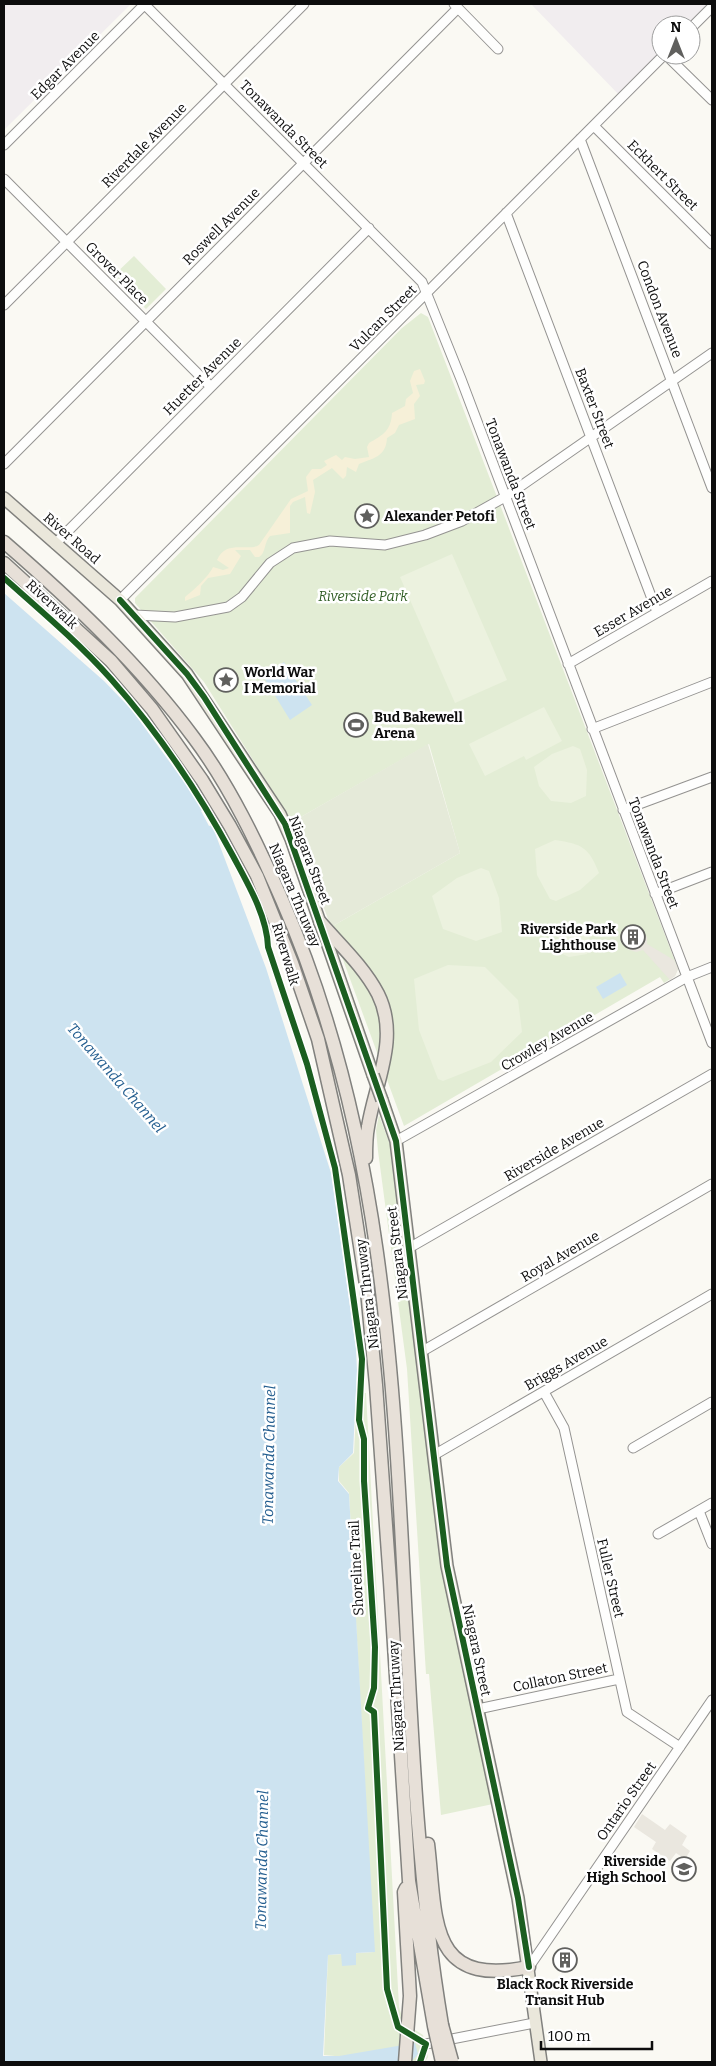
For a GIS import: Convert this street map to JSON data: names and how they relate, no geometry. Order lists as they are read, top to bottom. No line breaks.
{"streets":{"highway":["Niagara Thruway"],"main road":["River Road","Niagara Street"],"street":["Edgar Avenue","Tonawanda Street","Riverdale Avenue","Eckhert Street","Roswell Avenue","Grover Place","Condon Avenue","Vulcan Street","Huetter Avenue","Baxter Street","Esser Avenue","Crowley Avenue","Riverside Avenue","Royal Avenue","Briggs Avenue","Fuller Street","Collaton Street","Ontario Street"],"cycle path":["Riverwalk"]},"crossings":[["Edgar Avenue","Tonawanda Street"],["Tonawanda Street","Riverdale Avenue"],["Tonawanda Street","Roswell Avenue"],["Tonawanda Street","Vulcan Street"],["Tonawanda Street","Huetter Avenue"],["Tonawanda Street","Esser Avenue"],["Tonawanda Street","Crowley Avenue"],["Riverdale Avenue","Grover Place"],["Eckhert Street","Vulcan Street"],["Roswell Avenue","Grover Place"],["Grover Place","Huetter Avenue"],["Condon Avenue","Vulcan Street"],["Vulcan Street","Baxter Street"],["Vulcan Street","River Road"],["Vulcan Street","Niagara Street"],["Huetter Avenue","River Road"],["Baxter Street","Esser Avenue"],["River Road","Niagara Street"],["Niagara Street","Crowley Avenue"],["Niagara Street","Riverside Avenue"],["Niagara Street","Royal Avenue"],["Niagara Street","Briggs Avenue"],["Niagara Street","Collaton Street"],["Niagara Street","Ontario Street"],["Briggs Avenue","Fuller Street"],["Fuller Street","Collaton Street"],["Fuller Street","Ontario Street"]],"water":["Tonawanda Channel"],"parks":["Riverside Park"],"places":{"place":["Alexander Petofi","World War I Memorial"],"sports":["Bud Bakewell Arena"],"building":["Riverside Park Lighthouse","Black Rock Riverside Transit Hub"],"school or university":["Riverside High School"]},"scale_bar":"100 m","north":"top"}
